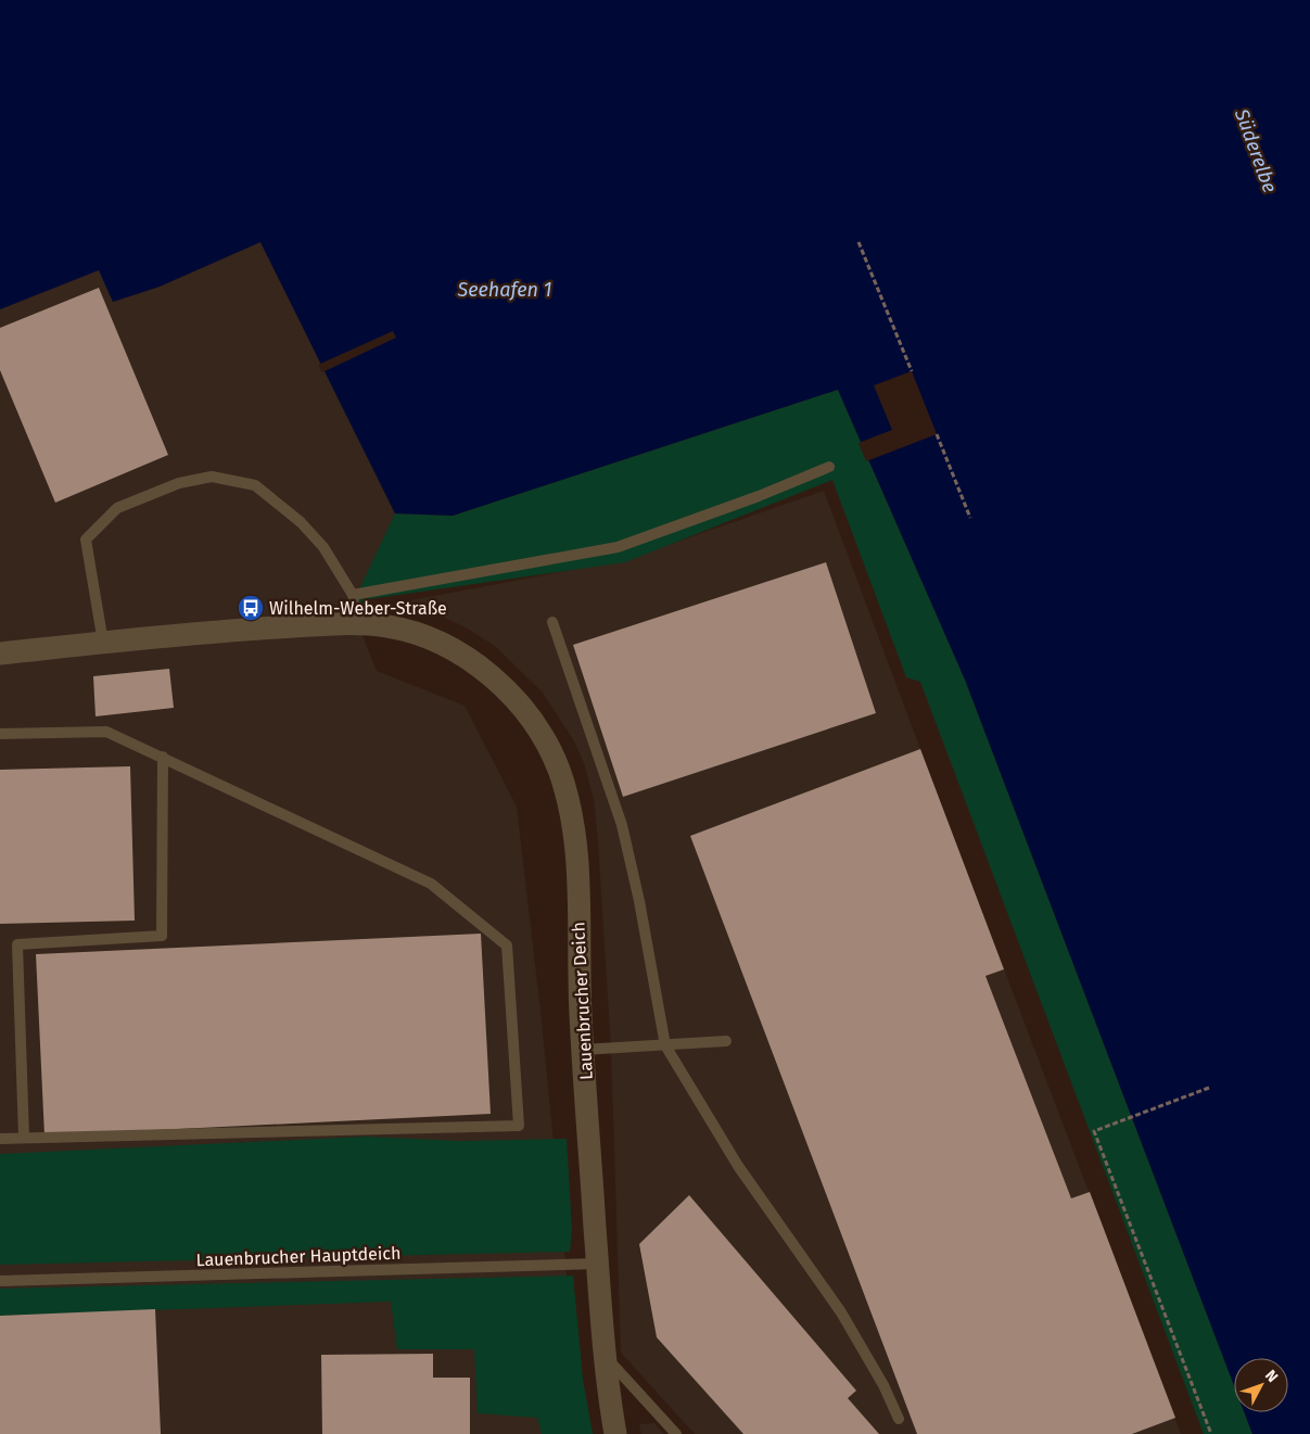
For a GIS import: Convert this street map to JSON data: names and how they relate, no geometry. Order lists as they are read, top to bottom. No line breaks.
{"streets":{"street":["Lauenbrucher Deich"],"lane":["Lauenbrucher Hauptdeich"]},"crossings":[["Lauenbrucher Deich","Lauenbrucher Hauptdeich"]],"water":["Süderelbe","Seehafen 1"],"places":{"bus stop":["Wilhelm-Weber-Straße"]},"north":"top right"}
